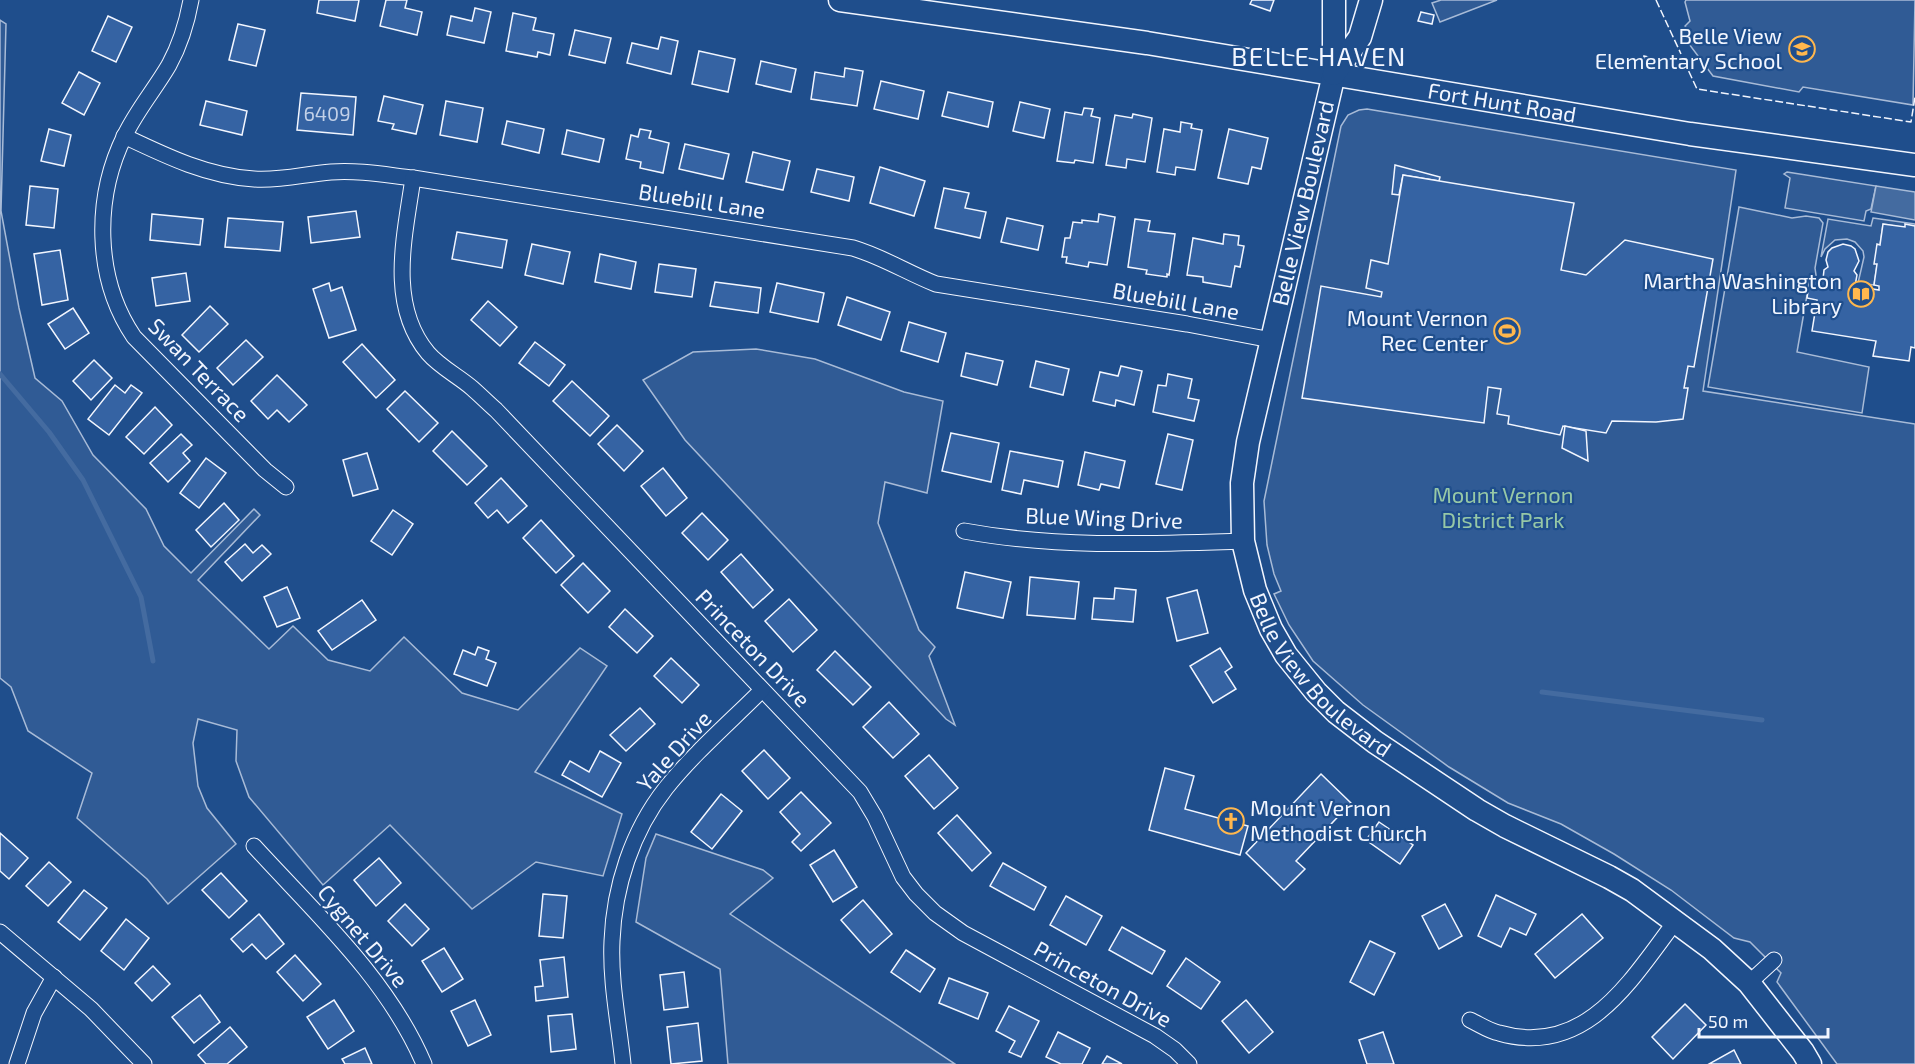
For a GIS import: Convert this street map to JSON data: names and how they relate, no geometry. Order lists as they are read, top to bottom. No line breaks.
{"streets":{"main road":["Fort Hunt Road","Belle View Boulevard"],"street":["Bluebill Lane","Swan Terrace","Blue Wing Drive","Princeton Drive","Yale Drive","Cygnet Drive"]},"crossings":[["Fort Hunt Road","Belle View Boulevard"],["Bluebill Lane","Belle View Boulevard"],["Bluebill Lane","Swan Terrace"],["Bluebill Lane","Princeton Drive"],["Belle View Boulevard","Blue Wing Drive"],["Princeton Drive","Yale Drive"]],"districts":["BELLE HAVEN"],"parks":["Mount Vernon District Park"],"places":{"school or university":["Belle View Elementary School"],"library":["Martha Washington Library"],"sports":["Mount Vernon Rec Center"],"church":["Mount Vernon Methodist Church"]},"house_numbers":["6409"],"scale_bar":"50 m"}
